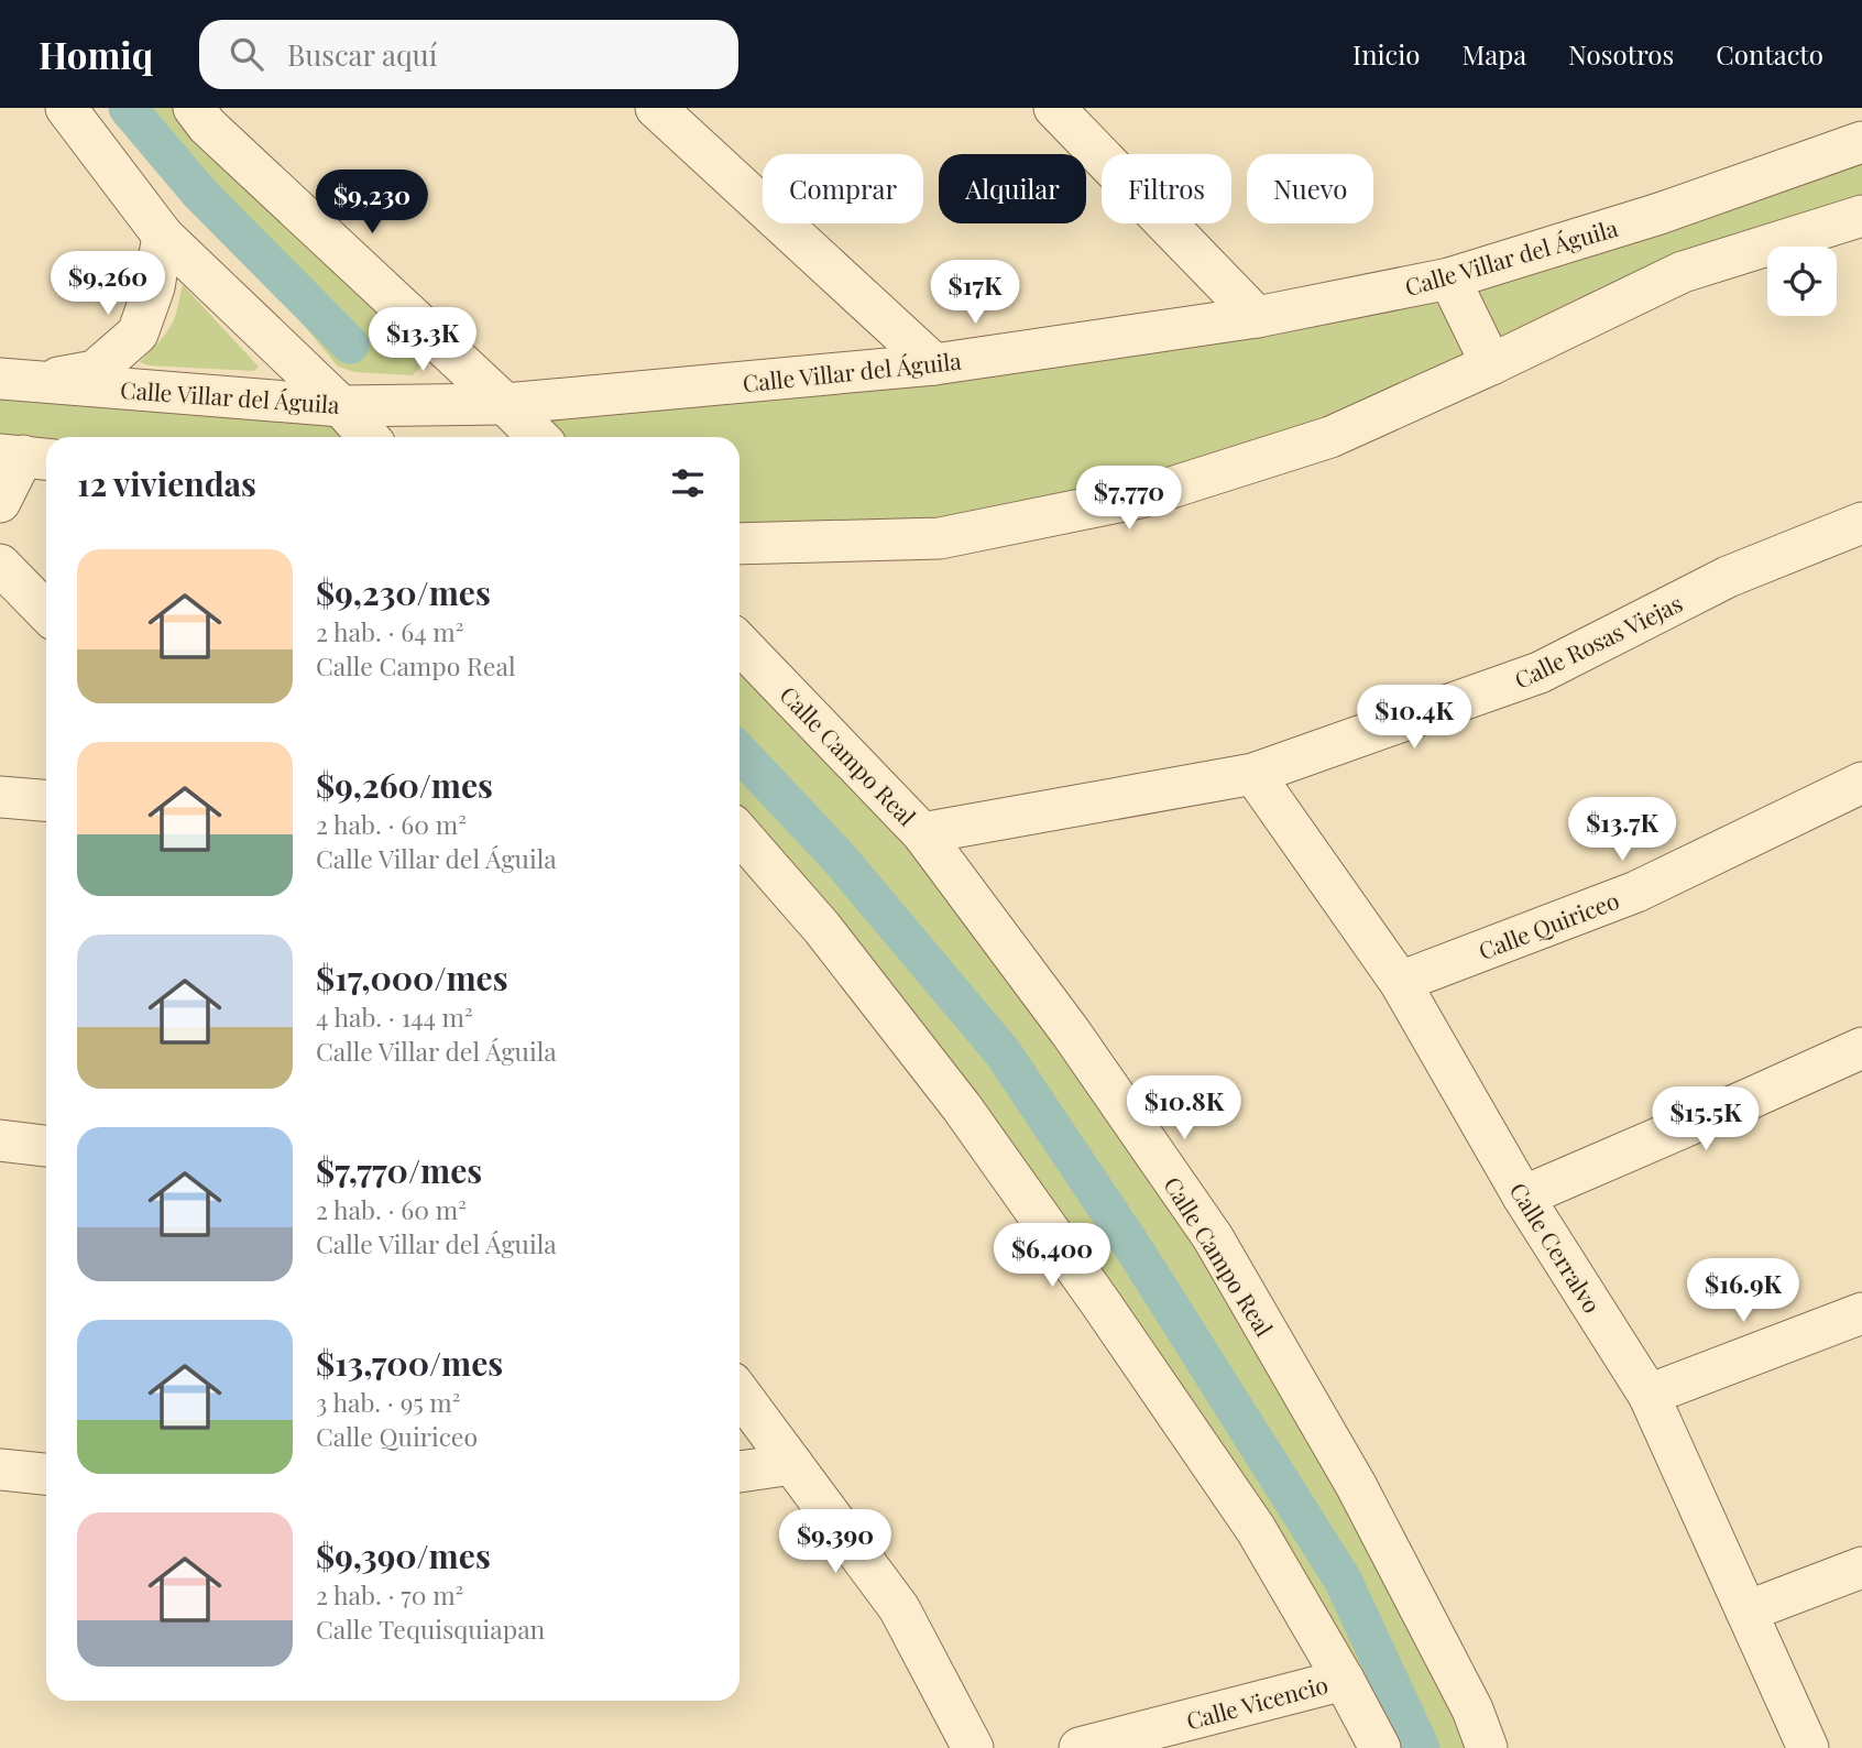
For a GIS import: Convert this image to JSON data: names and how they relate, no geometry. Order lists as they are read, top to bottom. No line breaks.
{"streets":{"street":["Calle Villar del Águila","Calle Rosas Viejas","Calle Campo Real","Calle Quiriceo","Calle Cerralvo","Calle Vicencio"]},"crossings":[["Calle Rosas Viejas","Calle Campo Real"],["Calle Rosas Viejas","Calle Cerralvo"],["Calle Quiriceo","Calle Cerralvo"]],"page":{"header":"Homiq","search":"Buscar aquí","nav":["Inicio","Mapa","Nosotros","Contacto"],"chip":["Comprar","Alquilar","Filtros","Nuevo"],"price":["$9,230","$9,260","$17K","$13.3K","$7,770","$10.4K","$13.7K","$10.8K","$15.5K","$6,400","$16.9K","$9,390"],"heading":"12 viviendas","list":[{"name":"$9,230/mes","note":"2 hab. · 64 m² · Calle Campo Real"},{"name":"$9,260/mes","note":"2 hab. · 60 m² · Calle Villar del Águila"},{"name":"$17,000/mes","note":"4 hab. · 144 m² · Calle Villar del Águila"},{"name":"$7,770/mes","note":"2 hab. · 60 m² · Calle Villar del Águila"},{"name":"$13,700/mes","note":"3 hab. · 95 m² · Calle Quiriceo"},{"name":"$9,390/mes","note":"2 hab. · 70 m² · Calle Tequisquiapan"}]}}
